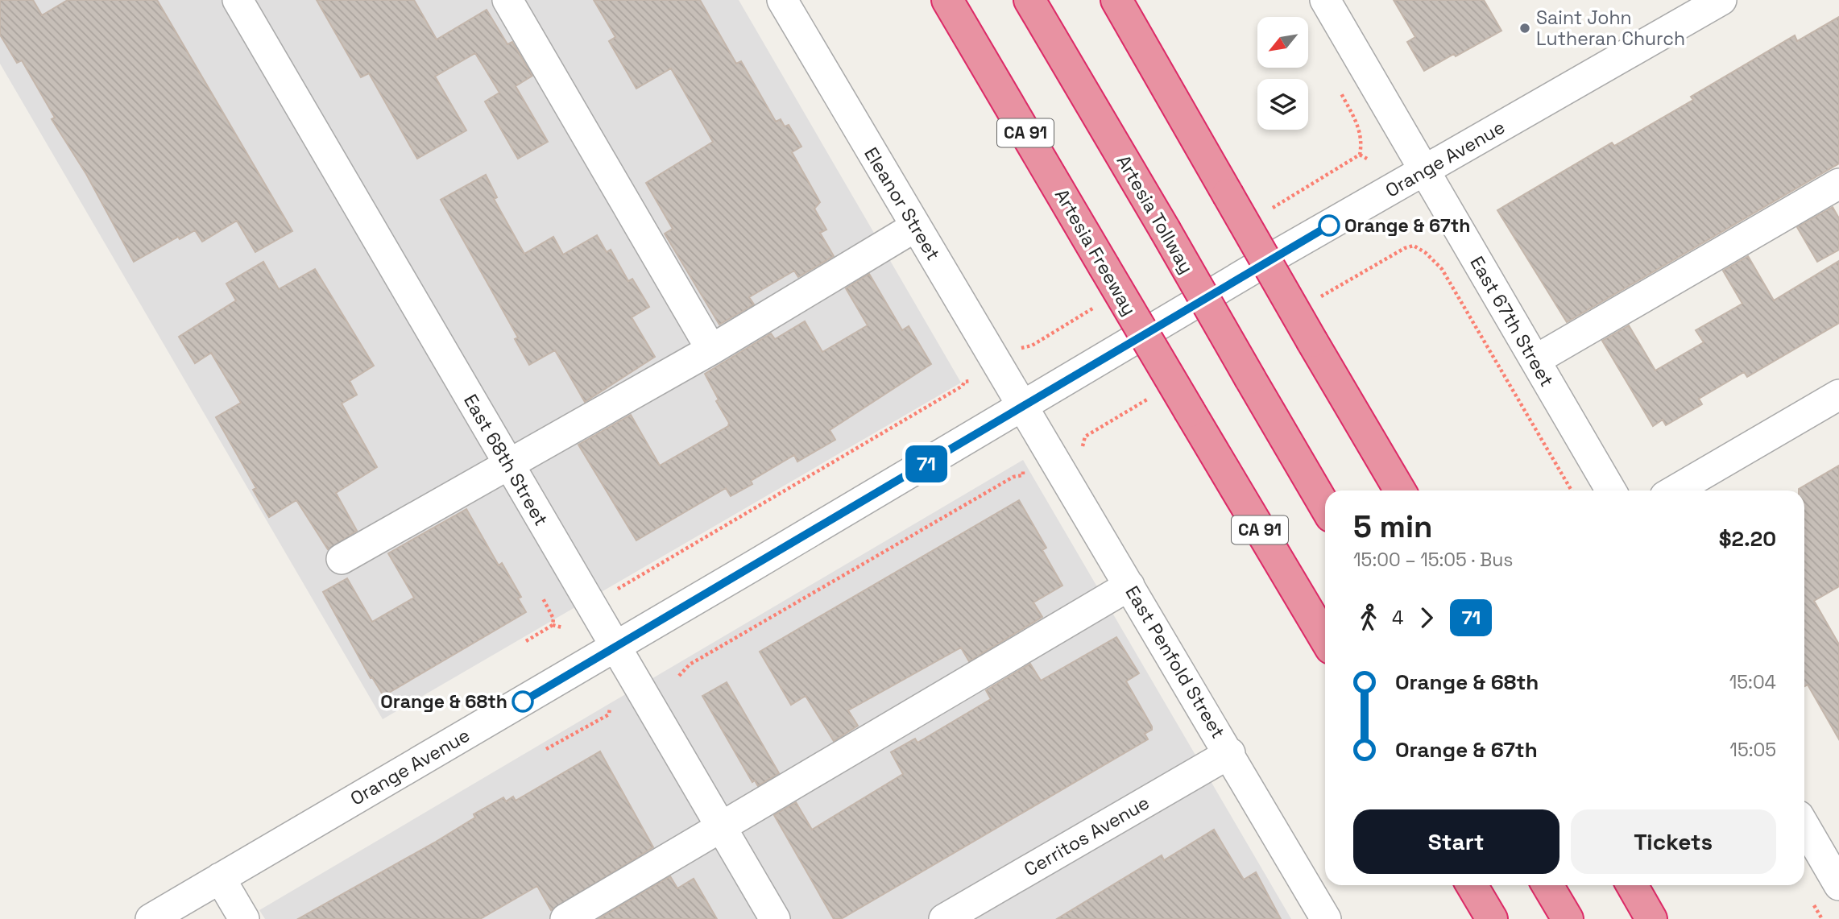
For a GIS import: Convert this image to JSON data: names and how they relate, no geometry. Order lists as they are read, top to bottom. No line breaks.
{"streets":{"highway":["CA 91","Artesia Tollway","Artesia Freeway"],"street":["Orange Avenue","Eleanor Street","East 67th Street","East 68th Street","East Penfold Street","Cerritos Avenue"]},"crossings":[["Orange Avenue","Eleanor Street"],["Orange Avenue","East 67th Street"],["Orange Avenue","East 68th Street"],["Orange Avenue","East Penfold Street"],["Eleanor Street","East Penfold Street"],["East Penfold Street","Cerritos Avenue"]],"places":["Saint John Lutheran Church","Orange & 67th","Orange & 68th"],"lines":["bus line 71"],"north":"bottom left","page":{"on_map":"71","heading":["5 min","15:00 – 15:05 · Bus","$2.20"],"legs":["4","71"],"list":[{"name":"Orange & 68th","value":"15:04"},{"name":"Orange & 67th","value":"15:05"}],"buttons":["Start","Tickets"]}}
